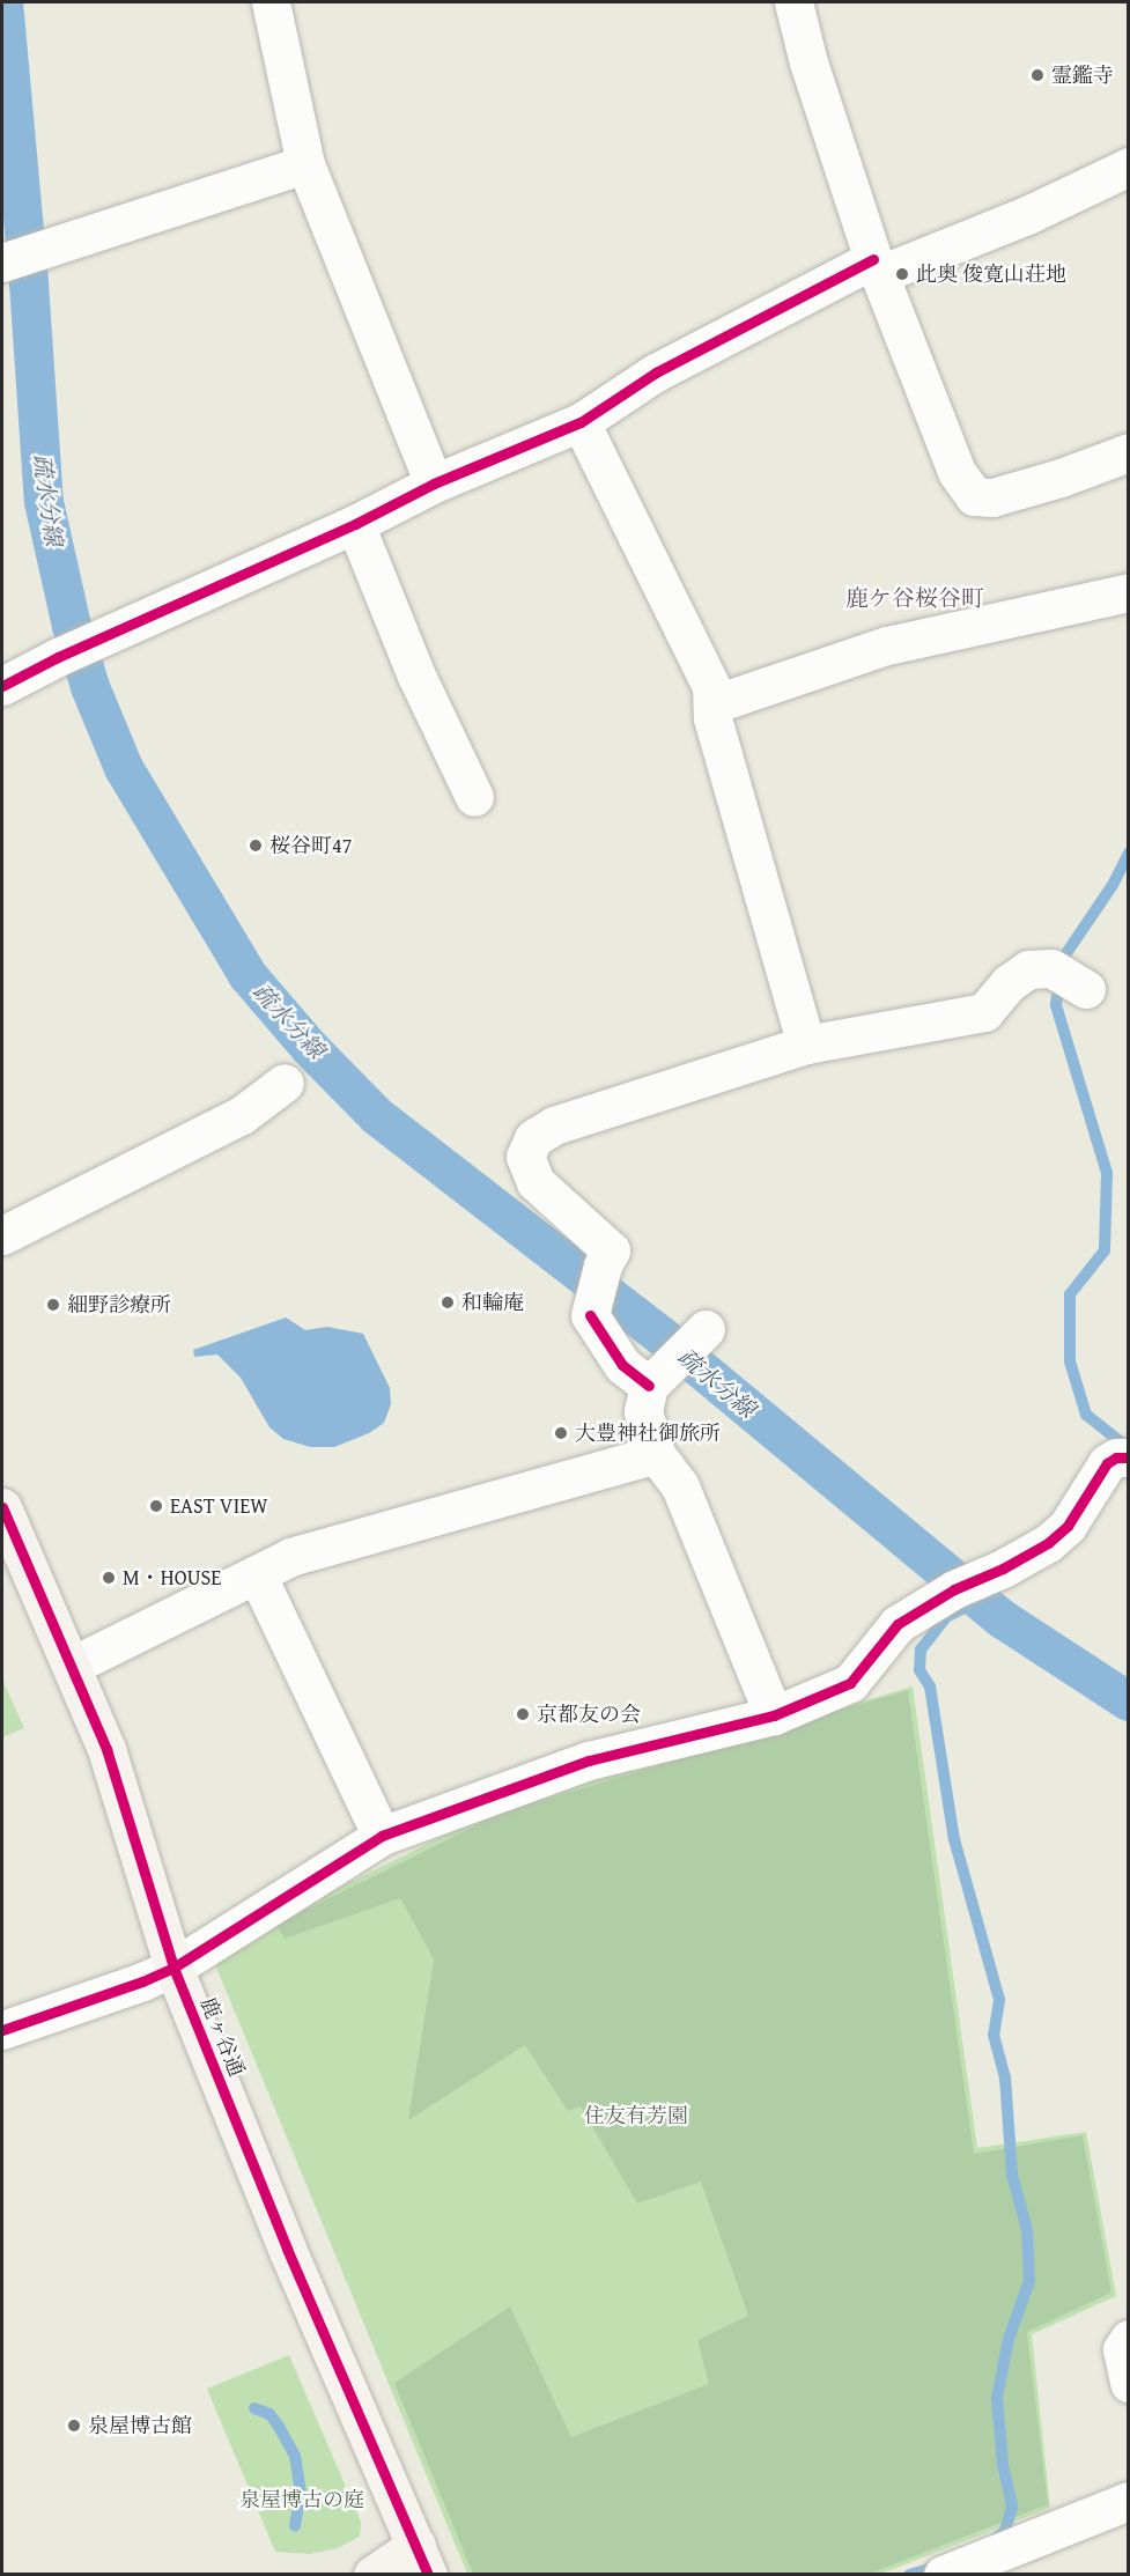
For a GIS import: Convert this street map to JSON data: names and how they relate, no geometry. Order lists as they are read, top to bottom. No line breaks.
{"streets":{"street":["鹿ヶ谷通"]},"districts":["鹿ケ谷桜谷町"],"water":["疏水分線"],"parks":["住友有芳園","泉屋博古の庭"],"places":["霊鑑寺","此奥 俊寛山荘地","桜谷町47","和輪庵","細野診療所","大豊神社御旅所","EAST VIEW","M・HOUSE","京都友の会","泉屋博古館"]}
